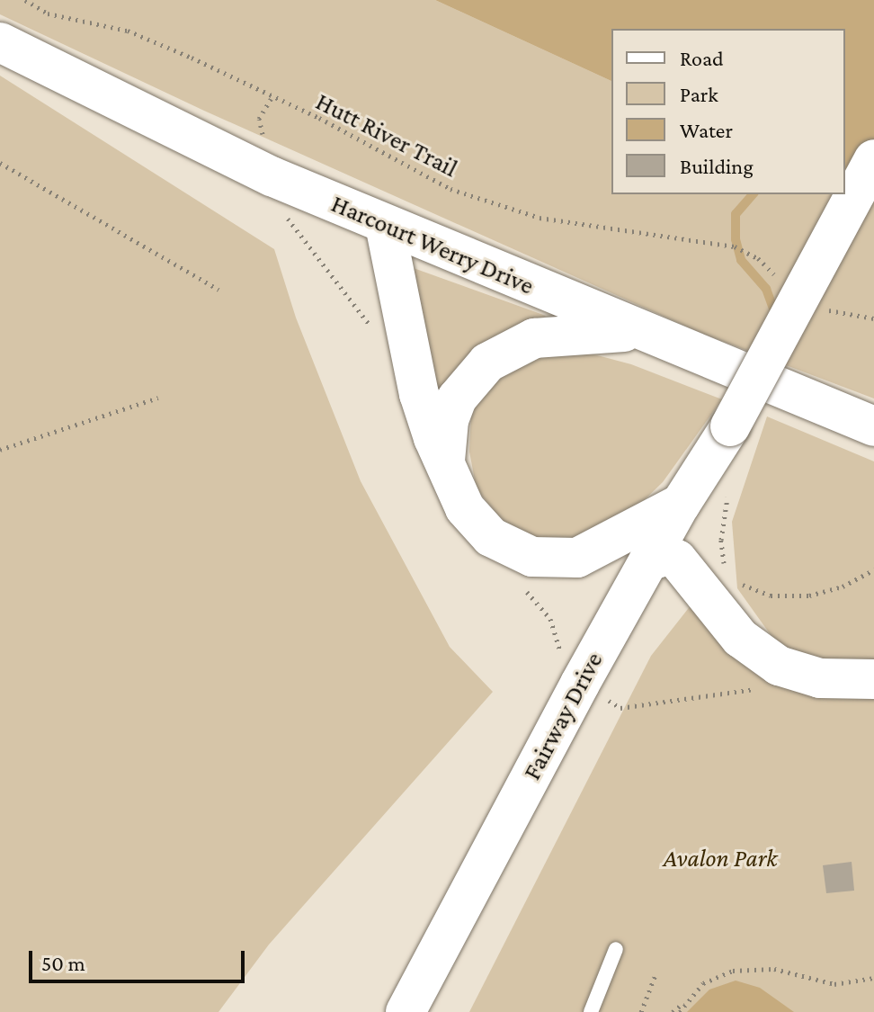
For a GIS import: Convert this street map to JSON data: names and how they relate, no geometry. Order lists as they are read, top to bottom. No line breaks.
{"streets":{"main road":["Harcourt Werry Drive","Fairway Drive"],"path":["Hutt River Trail"]},"parks":["Avalon Park"],"legend":["Road","Park","Water","Building"],"scale_bar":"50 m"}
